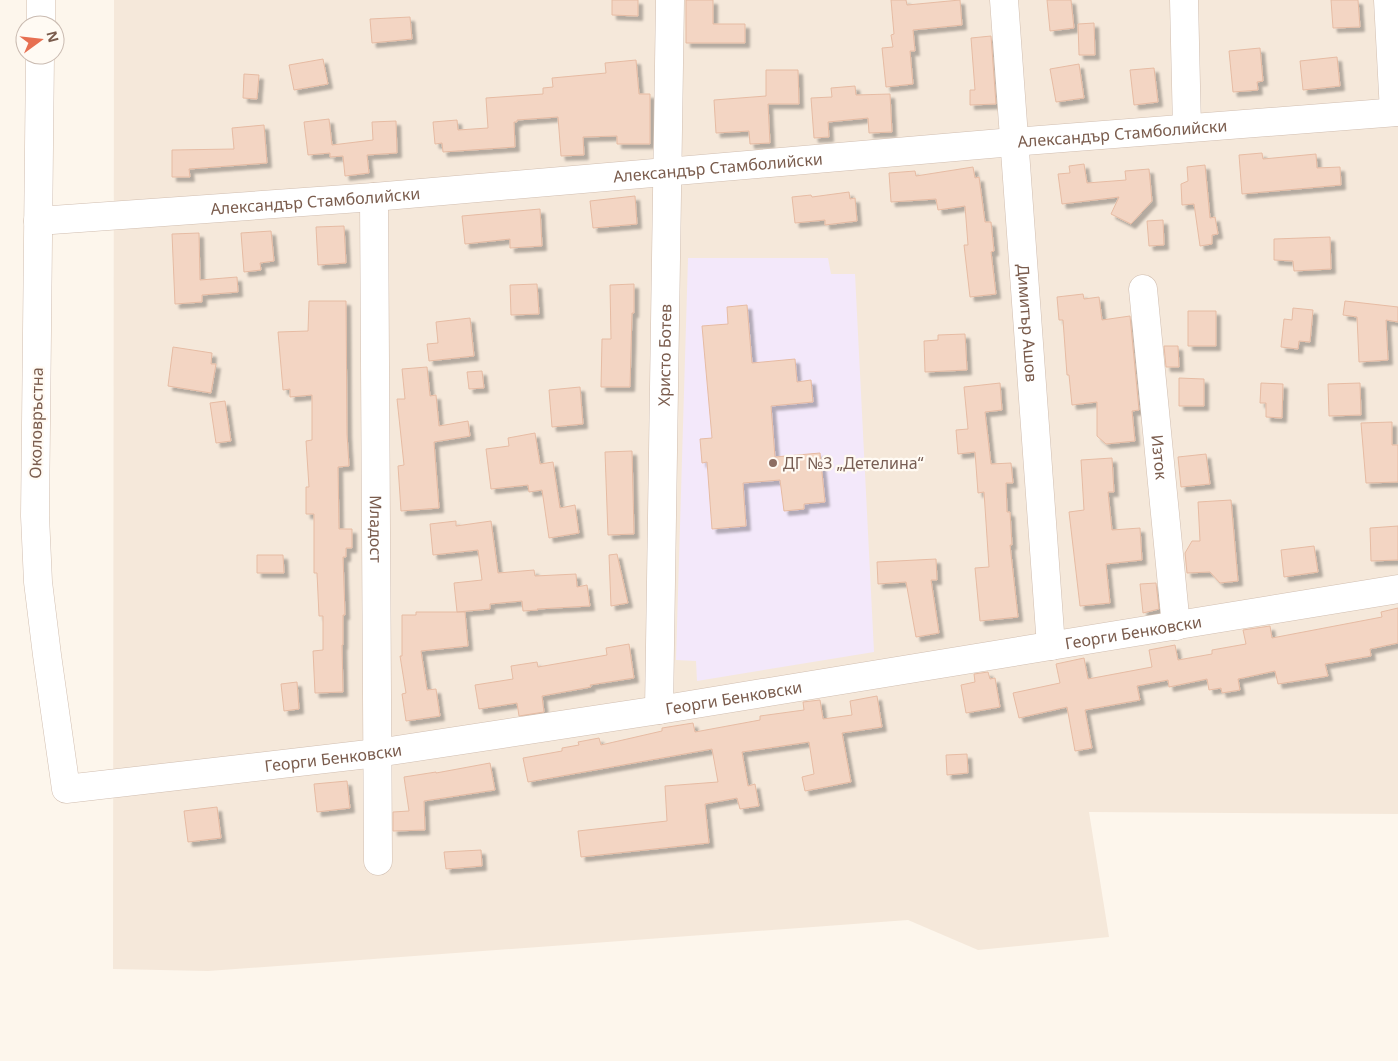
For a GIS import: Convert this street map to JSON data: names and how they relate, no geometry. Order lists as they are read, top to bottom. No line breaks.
{"streets":{"street":["Александър Стамболийски","Димитър Ашов","Христо Ботев","Околовръстна","Изток","Младост","Георги Бенковски"]},"crossings":[["Александър Стамболийски","Димитър Ашов"],["Александър Стамболийски","Христо Ботев"],["Александър Стамболийски","Околовръстна"],["Александър Стамболийски","Младост"],["Димитър Ашов","Георги Бенковски"],["Христо Ботев","Георги Бенковски"],["Околовръстна","Георги Бенковски"],["Изток","Георги Бенковски"],["Младост","Георги Бенковски"]],"places":["ДГ №3 „Детелина“"],"north":"right"}
